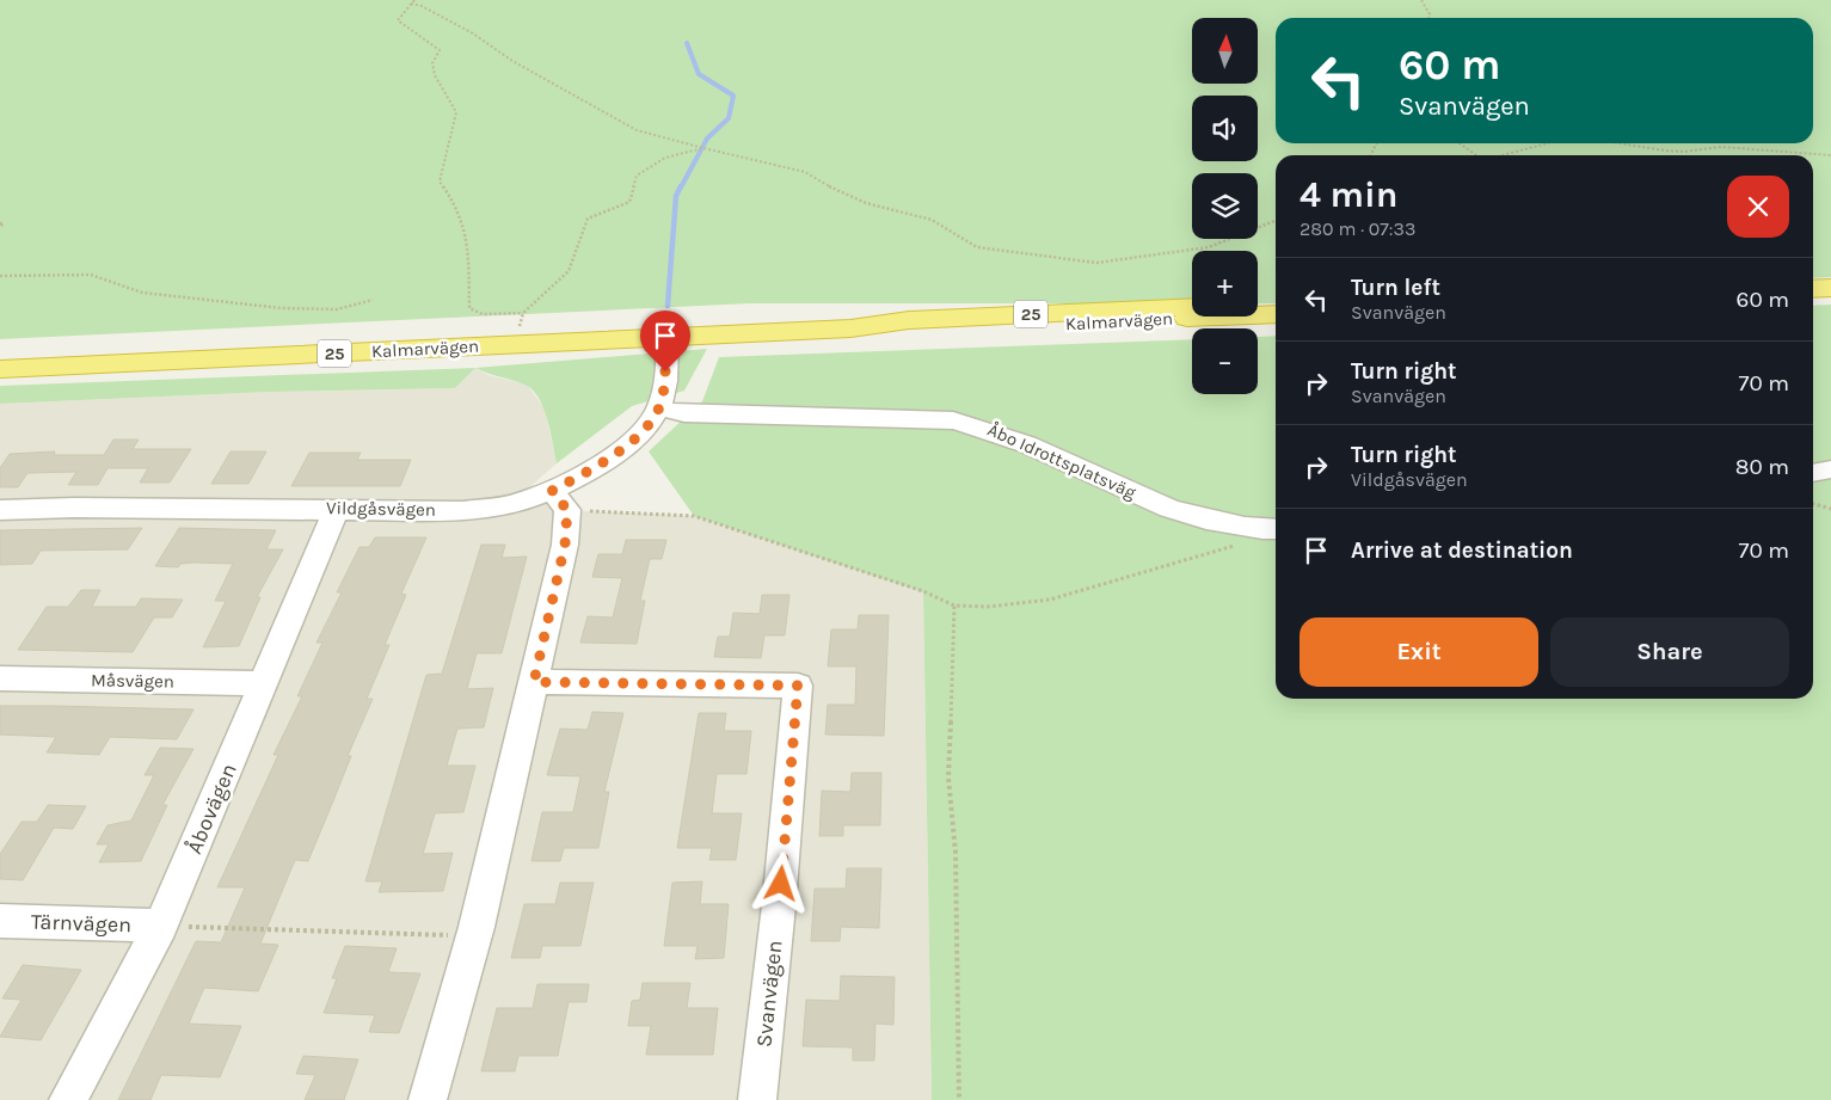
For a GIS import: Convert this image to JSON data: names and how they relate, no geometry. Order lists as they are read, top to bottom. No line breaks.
{"streets":{"highway":["25","Kalmarvägen"],"street":["Åbo Idrottsplatsväg","Vildgåsvägen","Måsvägen","Åbovägen","Tärnvägen","Svanvägen"]},"crossings":[["Kalmarvägen","Vildgåsvägen"],["Åbo Idrottsplatsväg","Vildgåsvägen"],["Vildgåsvägen","Åbovägen"],["Måsvägen","Åbovägen"],["Åbovägen","Tärnvägen"]],"north":"top","page":{"map_buttons":["+","−"],"turn":["60 m","Svanvägen"],"heading":["4 min","280 m · 07:33"],"list":[{"name":"Turn left","note":"Svanvägen","value":"60 m"},{"name":"Turn right","note":"Svanvägen","value":"70 m"},{"name":"Turn right","note":"Vildgåsvägen","value":"80 m"},{"name":"Arrive at destination","value":"70 m"}],"buttons":["Exit","Share"]}}
